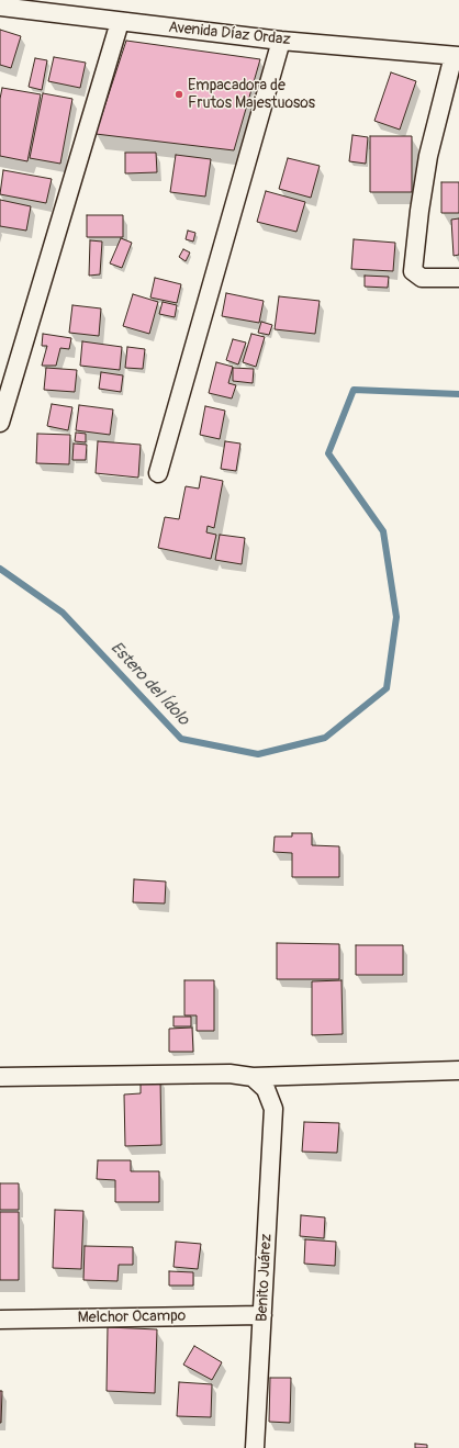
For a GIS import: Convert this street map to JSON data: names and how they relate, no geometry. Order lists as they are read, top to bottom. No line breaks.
{"streets":{"street":["Avenida Díaz Ordaz","Benito Juárez","Melchor Ocampo"]},"crossings":[["Benito Juárez","Melchor Ocampo"]],"water":["Estero del Ídolo"],"places":["Empacadora de Frutos Majestuosos"]}
